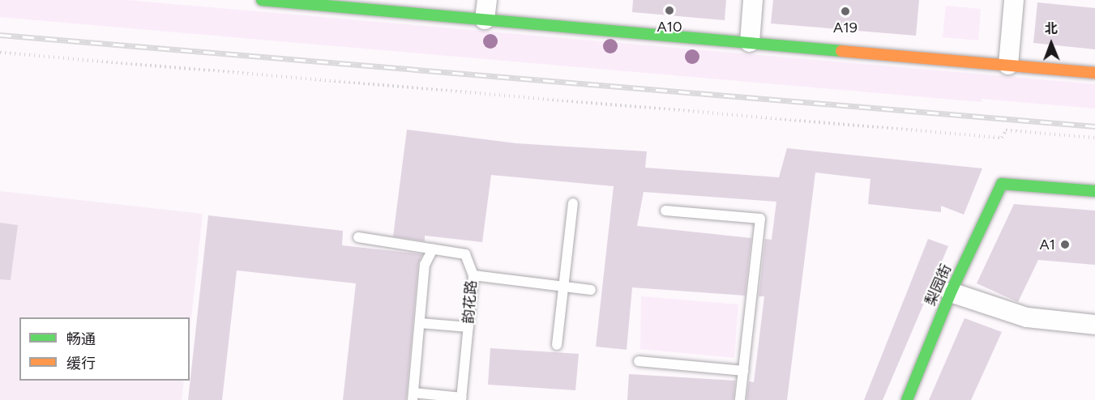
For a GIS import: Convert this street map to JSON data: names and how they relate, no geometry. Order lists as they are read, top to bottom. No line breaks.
{"streets":{"street":["梨园街"],"lane":["韵花路"]},"places":["A10","A19","A1"],"legend":["畅通","缓行"],"north":"top"}
